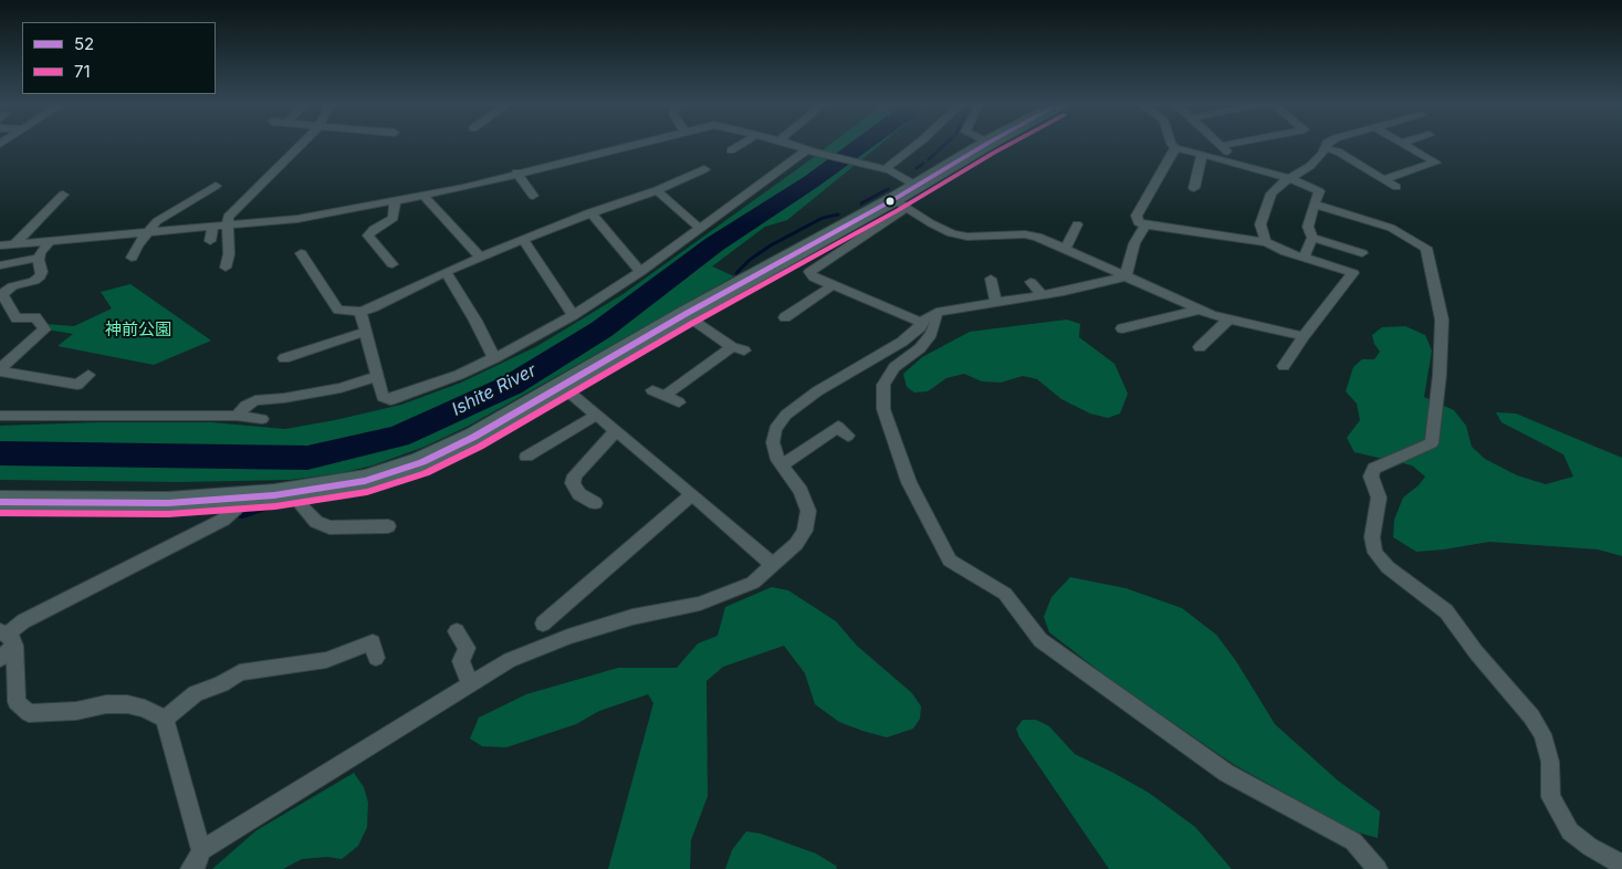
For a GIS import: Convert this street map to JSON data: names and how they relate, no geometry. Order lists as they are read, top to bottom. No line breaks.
{"water":["Ishite River"],"parks":["神前公園"],"lines":["transit line 52","transit line 71"],"legend":["52","71"]}
